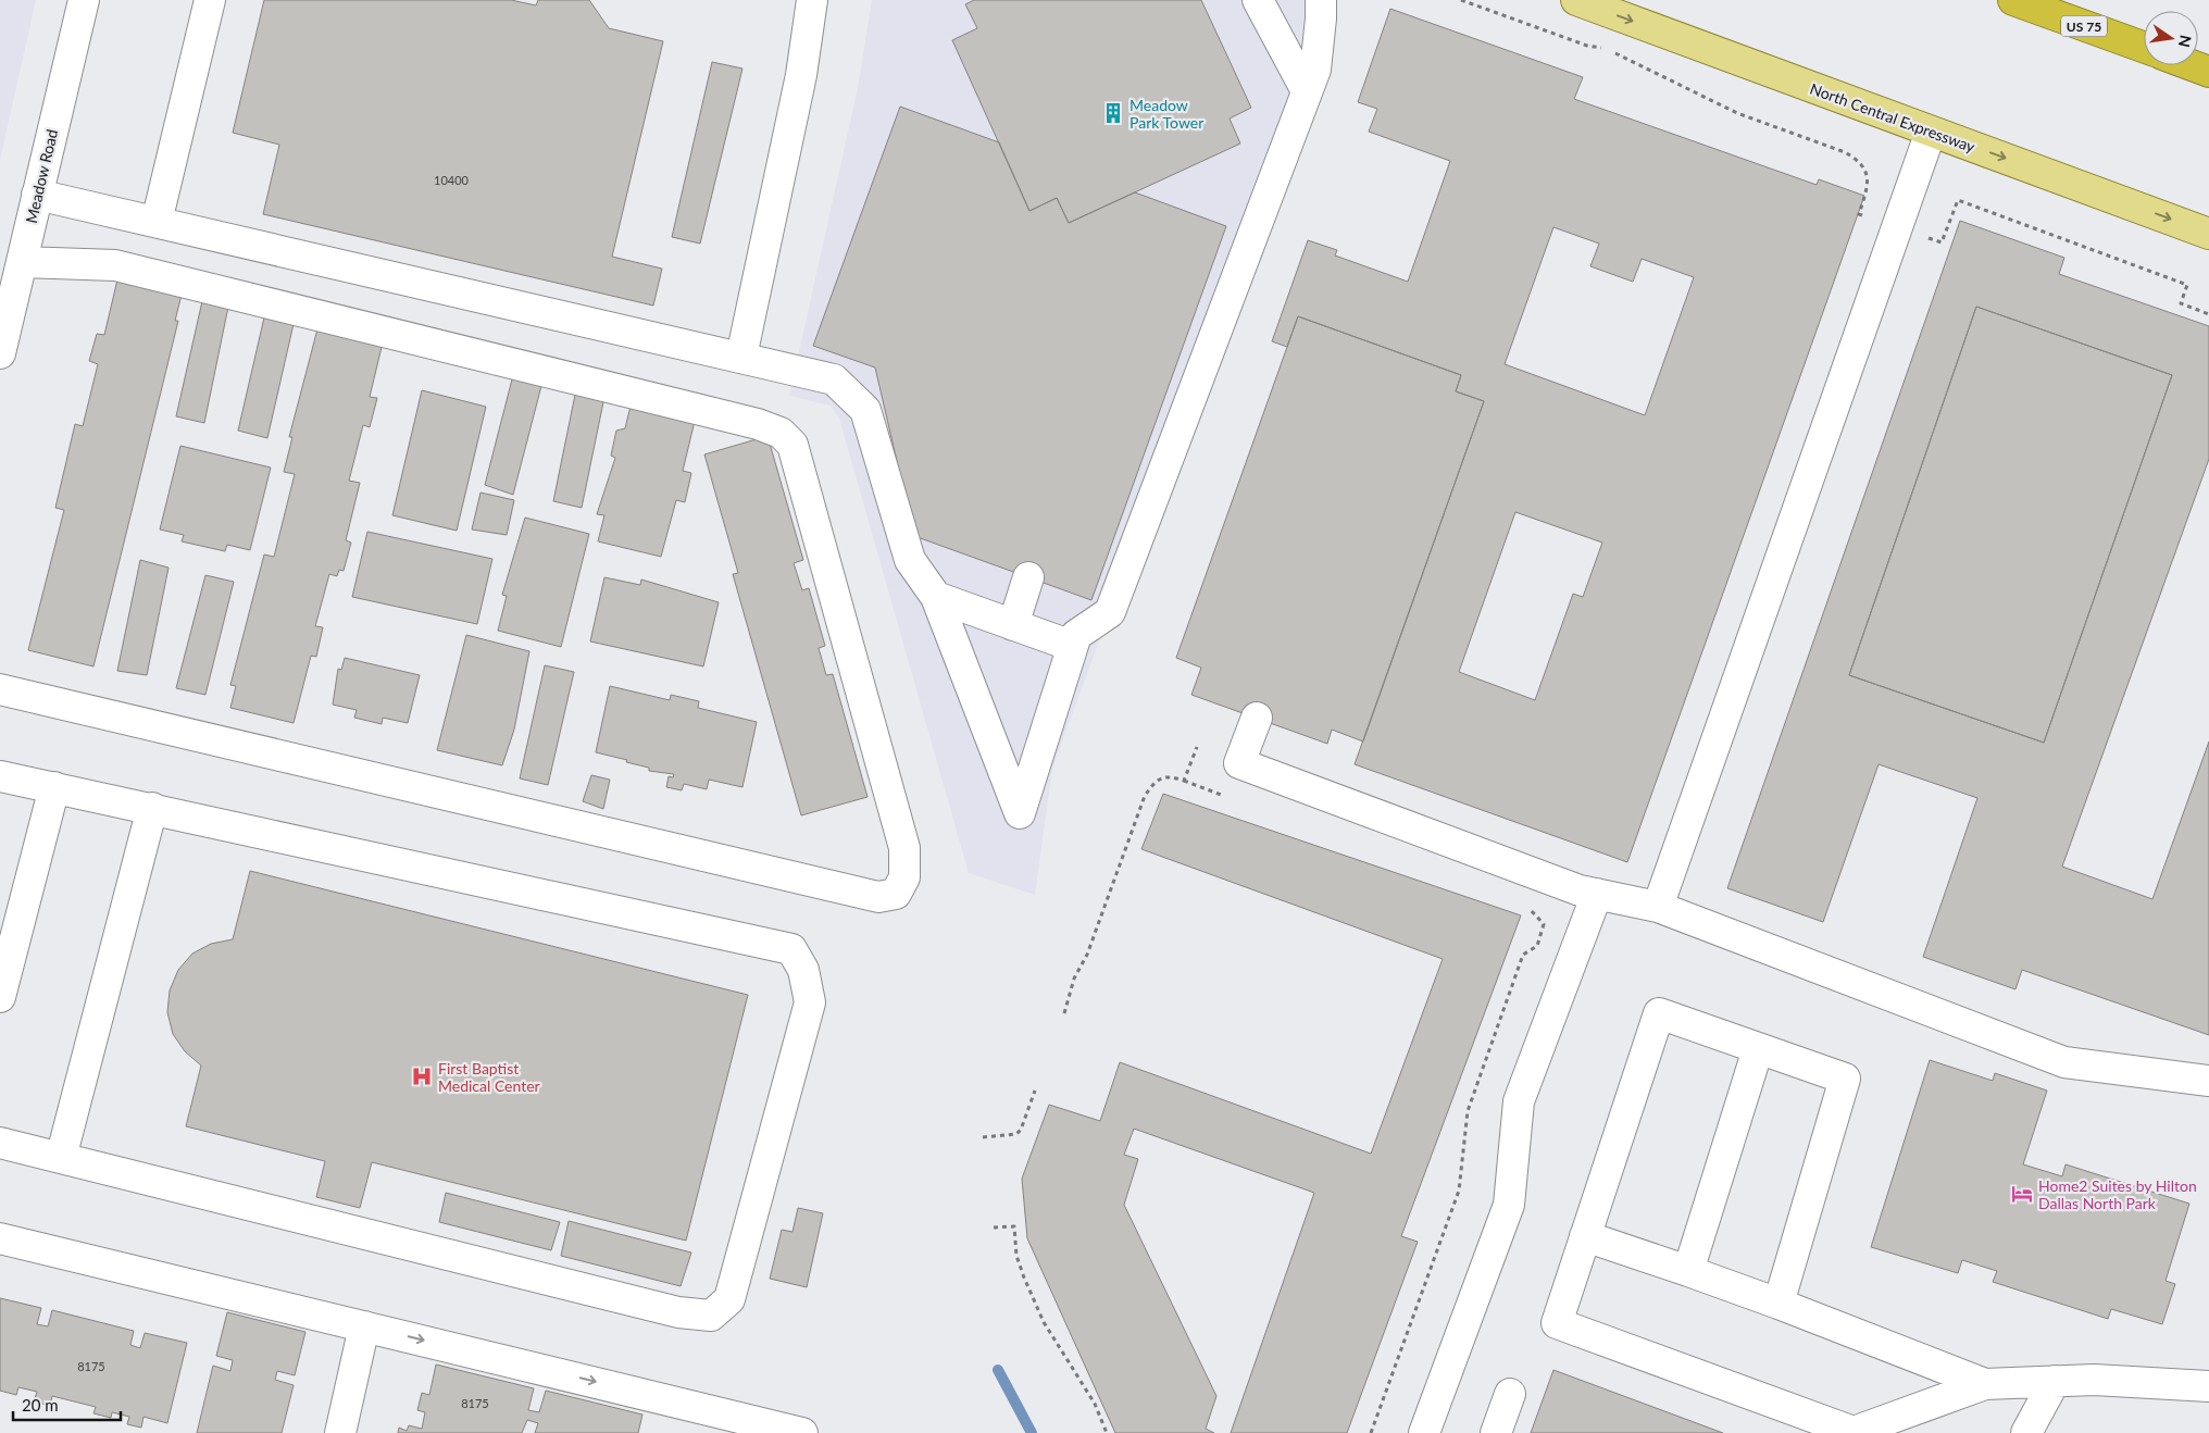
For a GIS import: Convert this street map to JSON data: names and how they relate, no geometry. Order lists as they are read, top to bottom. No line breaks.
{"streets":{"highway":["US 75"],"main road":["North Central Expressway"],"street":["Meadow Road"]},"one_way":["North Central Expressway"],"places":{"building":["Meadow Park Tower"],"hospital":["First Baptist Medical Center"],"hotel":["Home2 Suites by Hilton Dallas North Park"]},"house_numbers":["10400","8175","8175"],"scale_bar":"20 m","north":"right"}
